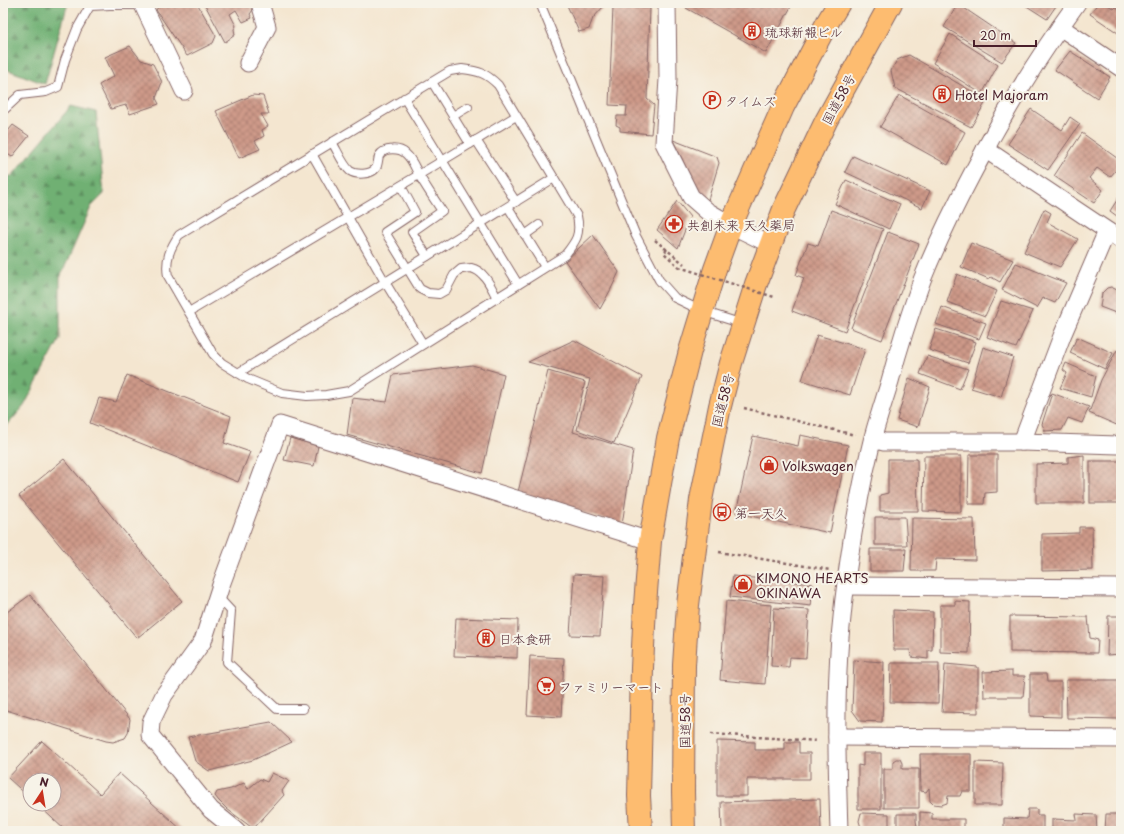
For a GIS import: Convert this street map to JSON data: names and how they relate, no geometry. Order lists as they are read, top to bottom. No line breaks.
{"streets":{"highway":["国道58号"]},"places":{"building":["琉球新報ビル","Hotel Majoram","日本食研"],"parking":["タイムズ"],"pharmacy":["共創未来 天久薬局"],"shop":["Volkswagen","KIMONO HEARTS OKINAWA"],"bus stop":["第一天久"],"supermarket":["ファミリーマート"]},"scale_bar":"20 m","north":"top"}
